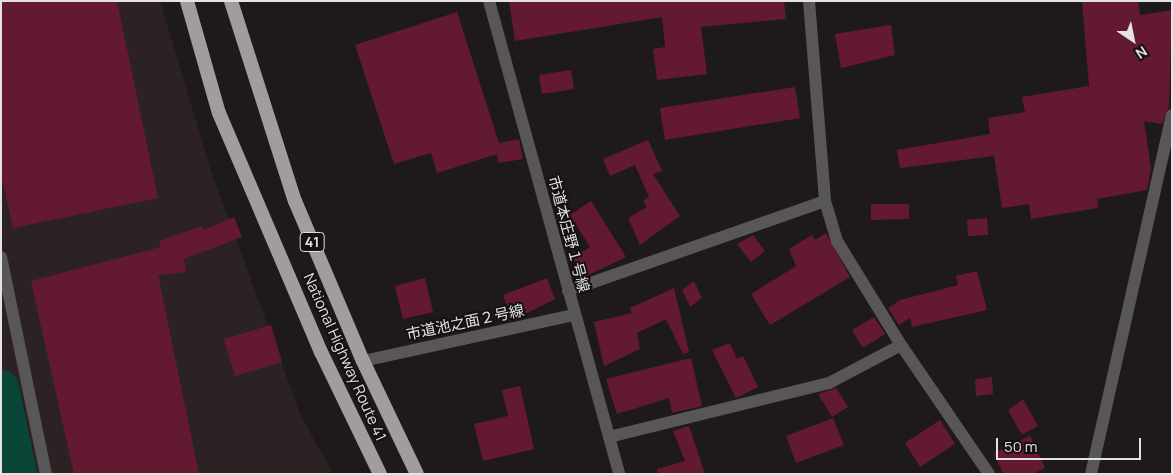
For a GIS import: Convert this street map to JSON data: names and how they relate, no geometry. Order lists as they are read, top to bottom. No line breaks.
{"streets":{"highway":["41","National Highway Route 41"],"street":["市道本庄野１号線","市道池之面２号線"]},"crossings":[["市道本庄野１号線","市道池之面２号線"],["市道池之面２号線","National Highway Route 41"]],"scale_bar":"50 m","north":"bottom right"}
